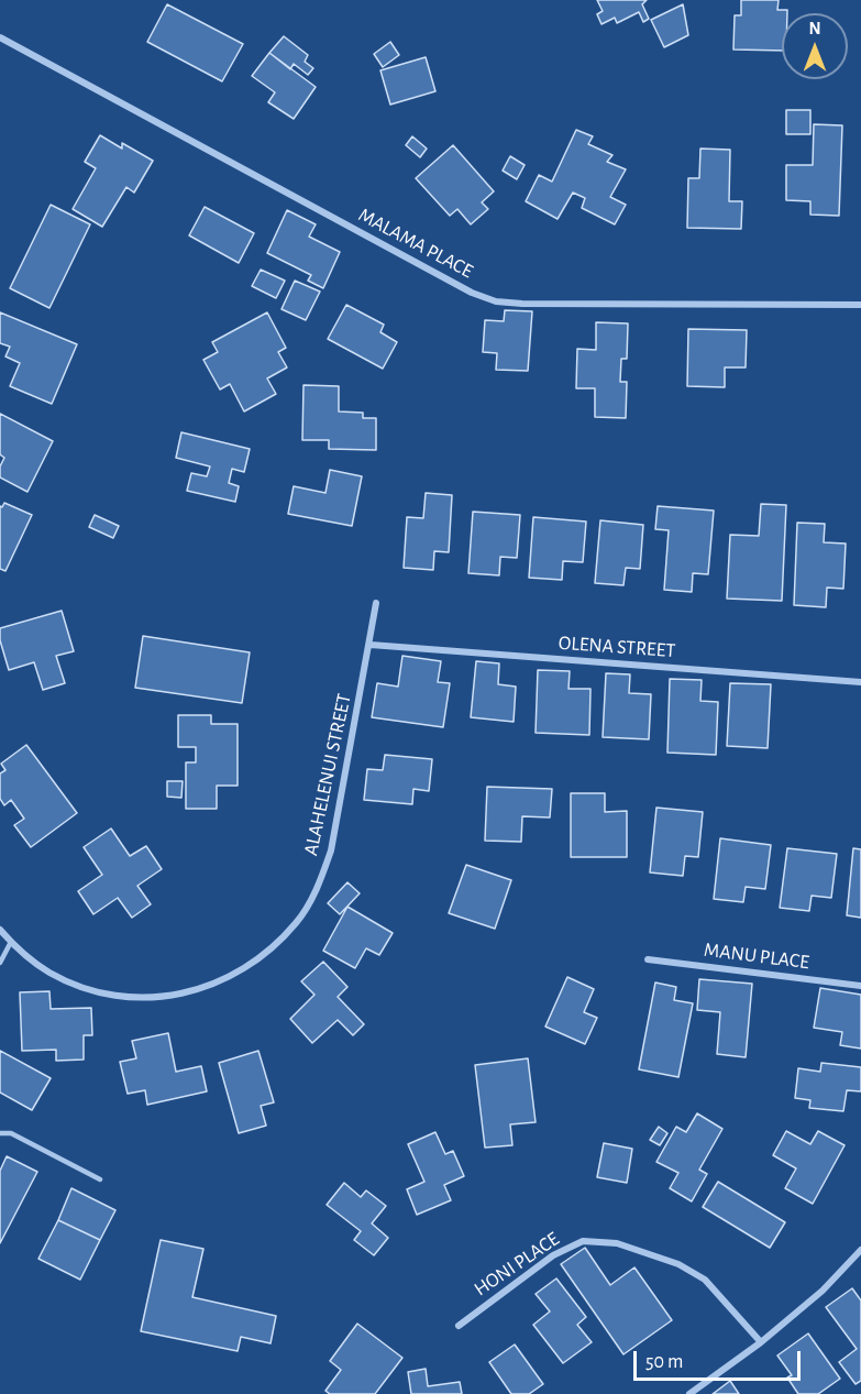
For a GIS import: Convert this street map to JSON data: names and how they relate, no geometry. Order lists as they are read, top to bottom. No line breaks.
{"streets":{"street":["MALAMA PLACE","OLENA STREET","ALAHELENUI STREET","MANU PLACE","HONI PLACE"]},"crossings":[["OLENA STREET","ALAHELENUI STREET"]],"scale_bar":"50 m","north":"top"}
